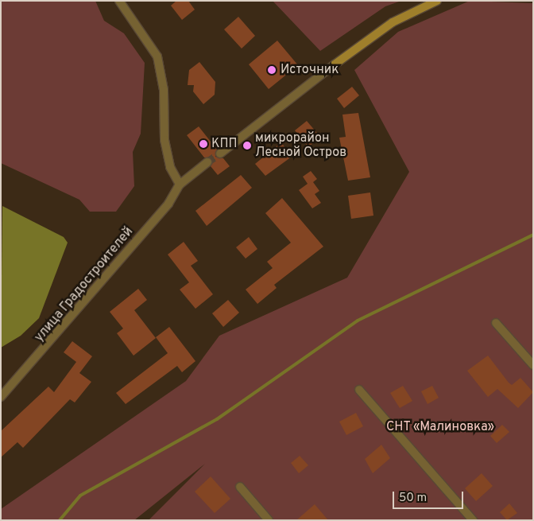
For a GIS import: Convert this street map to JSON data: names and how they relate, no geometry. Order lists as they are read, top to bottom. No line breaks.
{"streets":{"street":["улица Градостроителей"]},"parks":["СНТ «Малиновка»"],"places":["Источник","КПП","микрорайон Лесной Остров"],"scale_bar":"50 m"}
